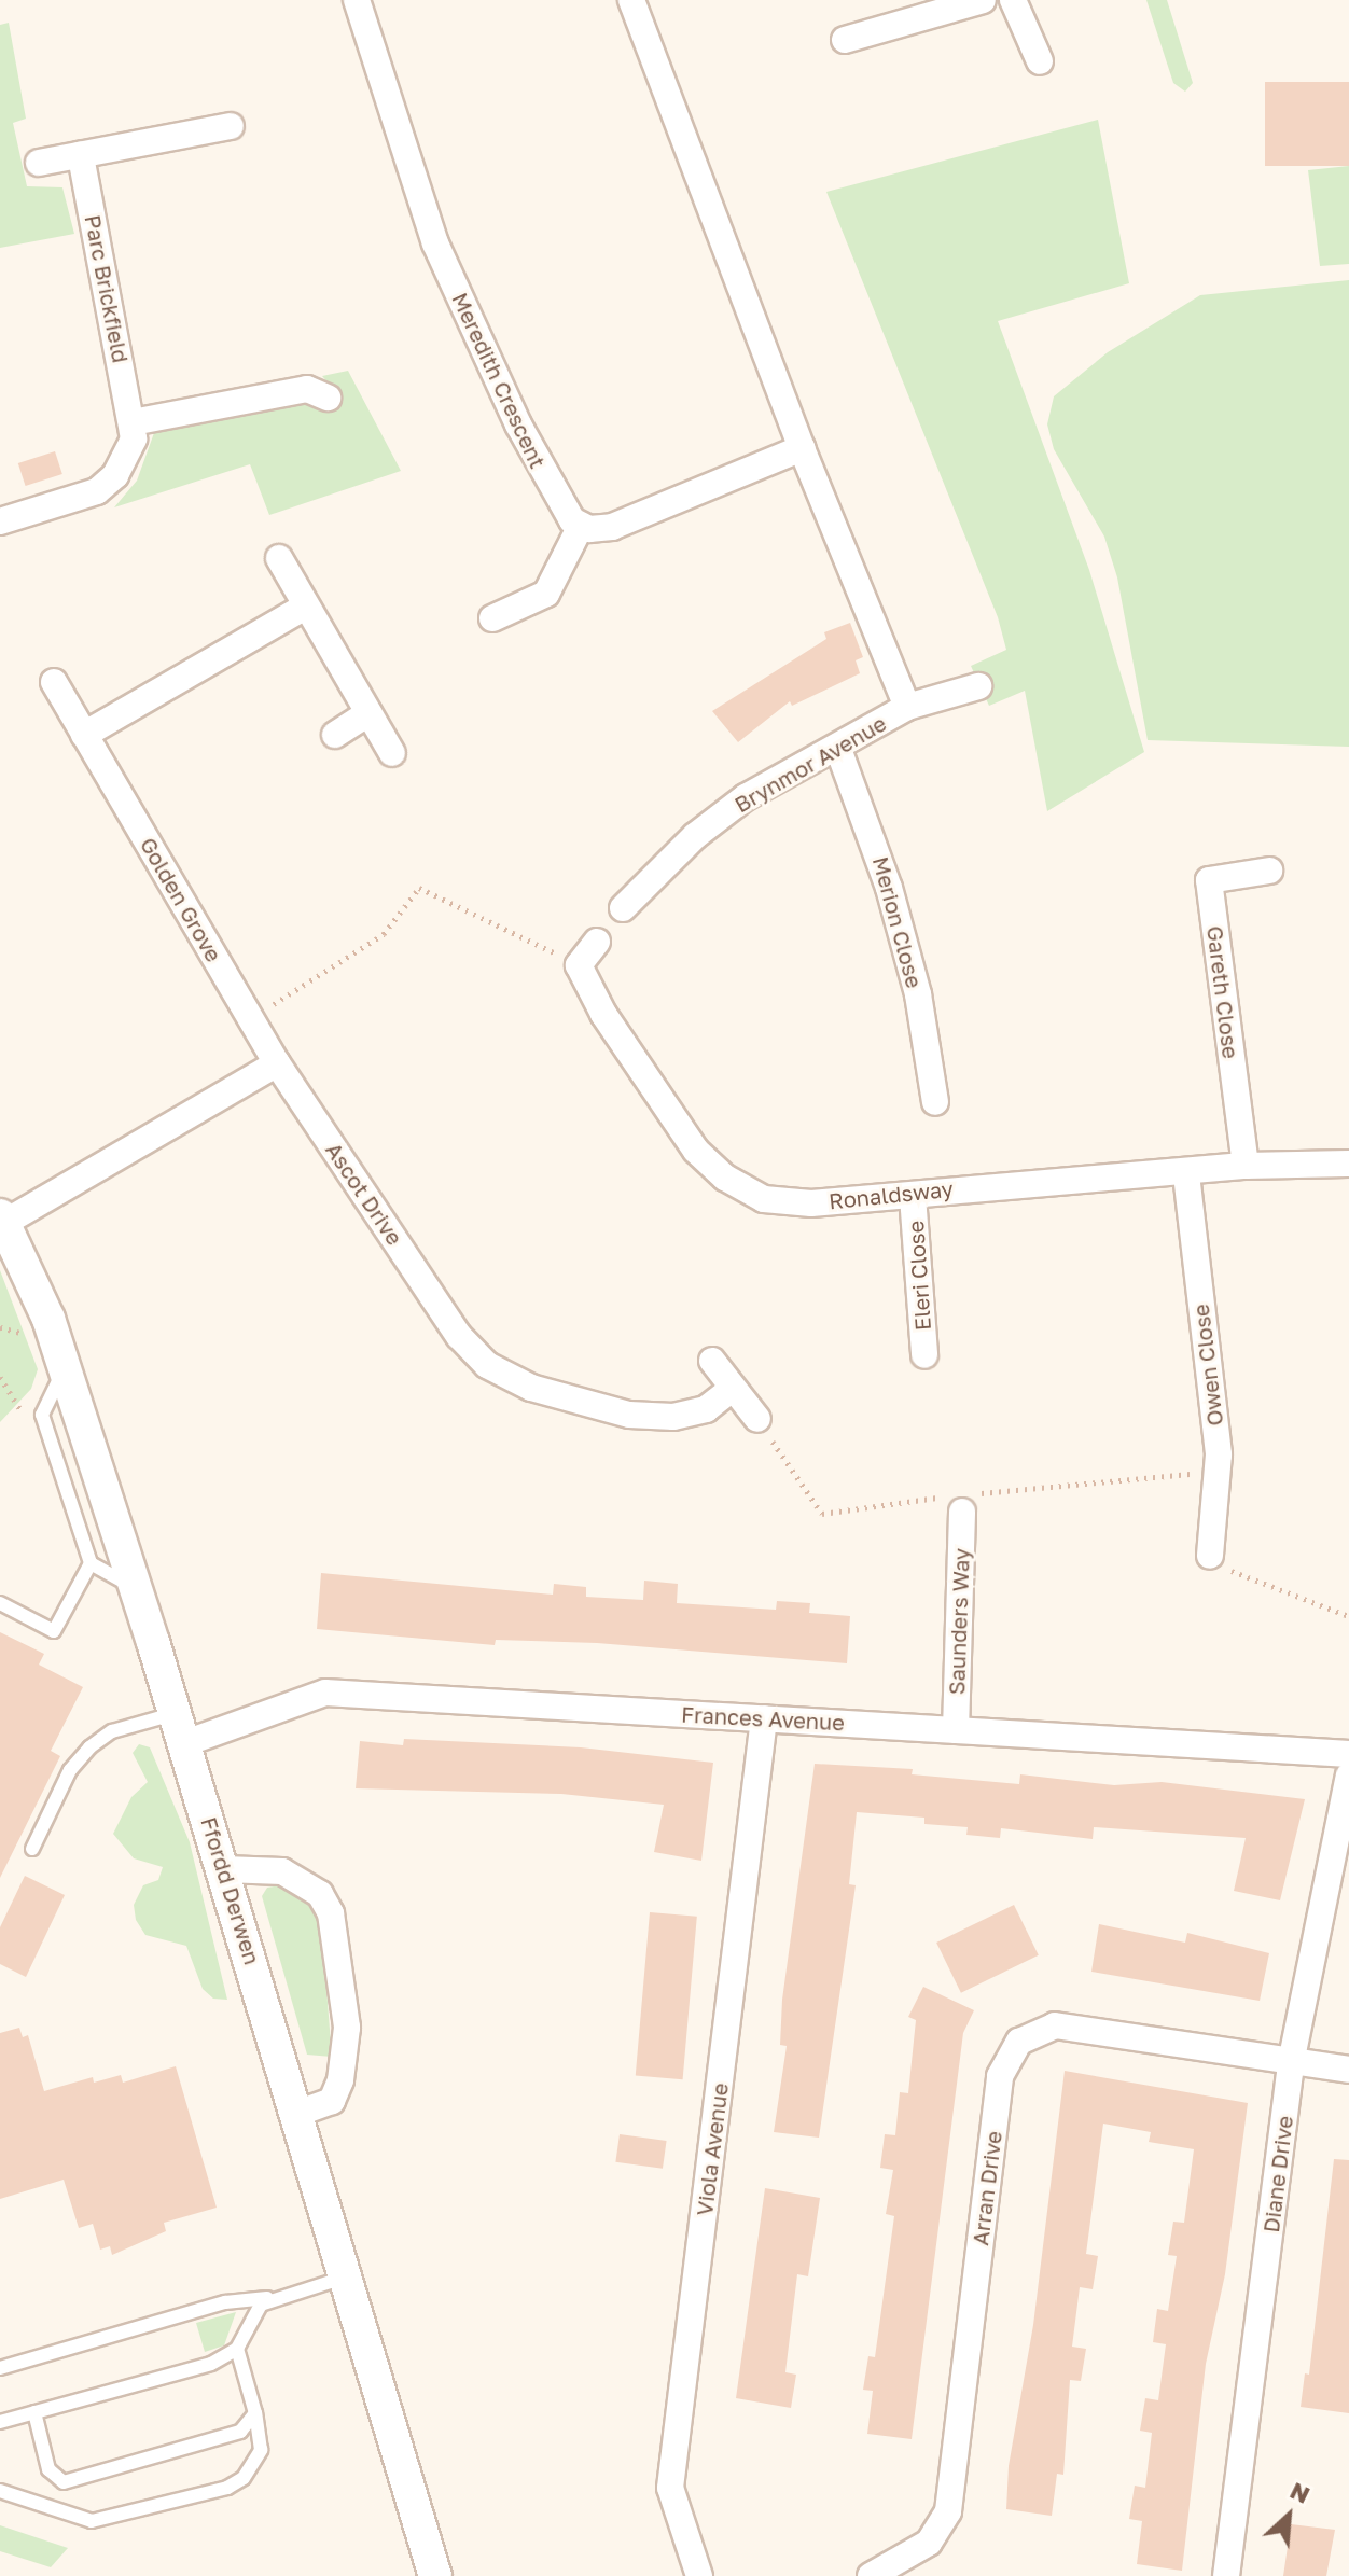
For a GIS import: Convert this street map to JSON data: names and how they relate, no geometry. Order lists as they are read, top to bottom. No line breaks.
{"streets":{"street":["Parc Brickfield","Meredith Crescent","Brynmor Avenue","Golden Grove","Merion Close","Gareth Close","Ascot Drive","Ronaldsway","Eleri Close","Owen Close","Saunders Way","Frances Avenue","Ffordd Derwen","Viola Avenue","Diane Drive","Arran Drive"]},"crossings":[["Brynmor Avenue","Merion Close"],["Golden Grove","Ascot Drive"],["Gareth Close","Ronaldsway"],["Ronaldsway","Eleri Close"],["Ronaldsway","Owen Close"],["Saunders Way","Frances Avenue"],["Frances Avenue","Ffordd Derwen"],["Frances Avenue","Viola Avenue"],["Diane Drive","Arran Drive"]],"north":"top right"}
